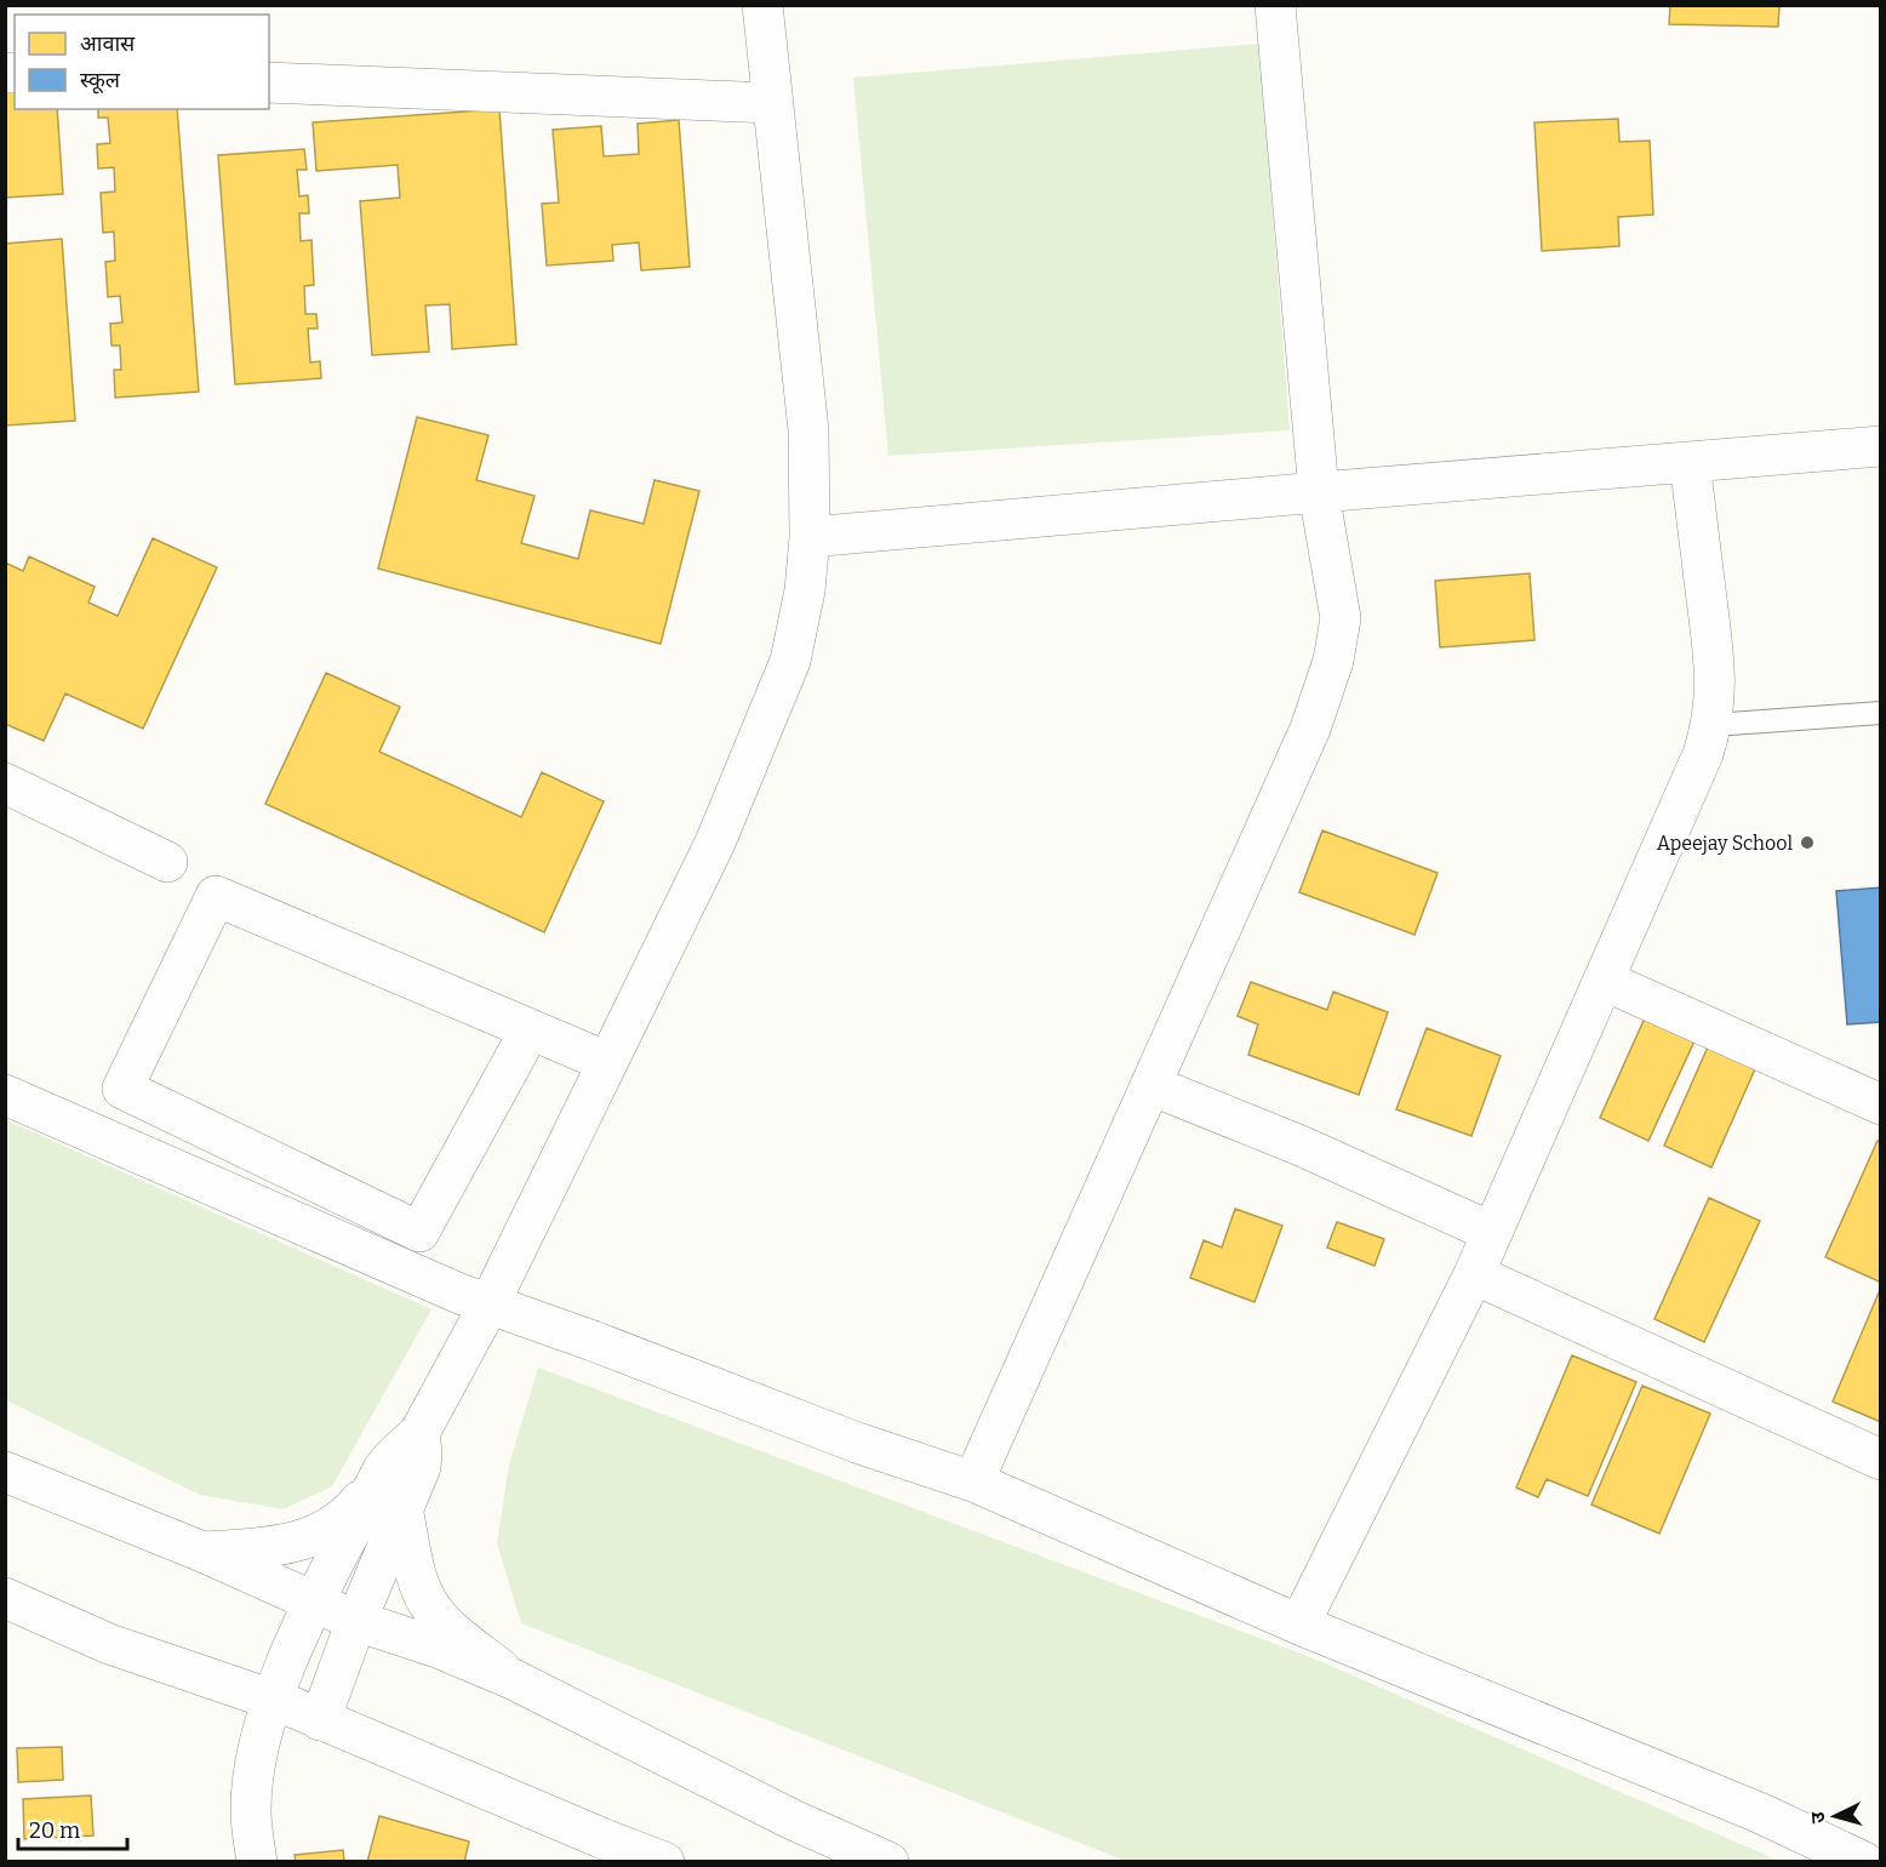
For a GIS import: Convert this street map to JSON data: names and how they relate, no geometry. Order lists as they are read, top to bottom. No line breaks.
{"places":["Apeejay School"],"legend":["आवास","स्कूल"],"scale_bar":"20 m","north":"left"}
